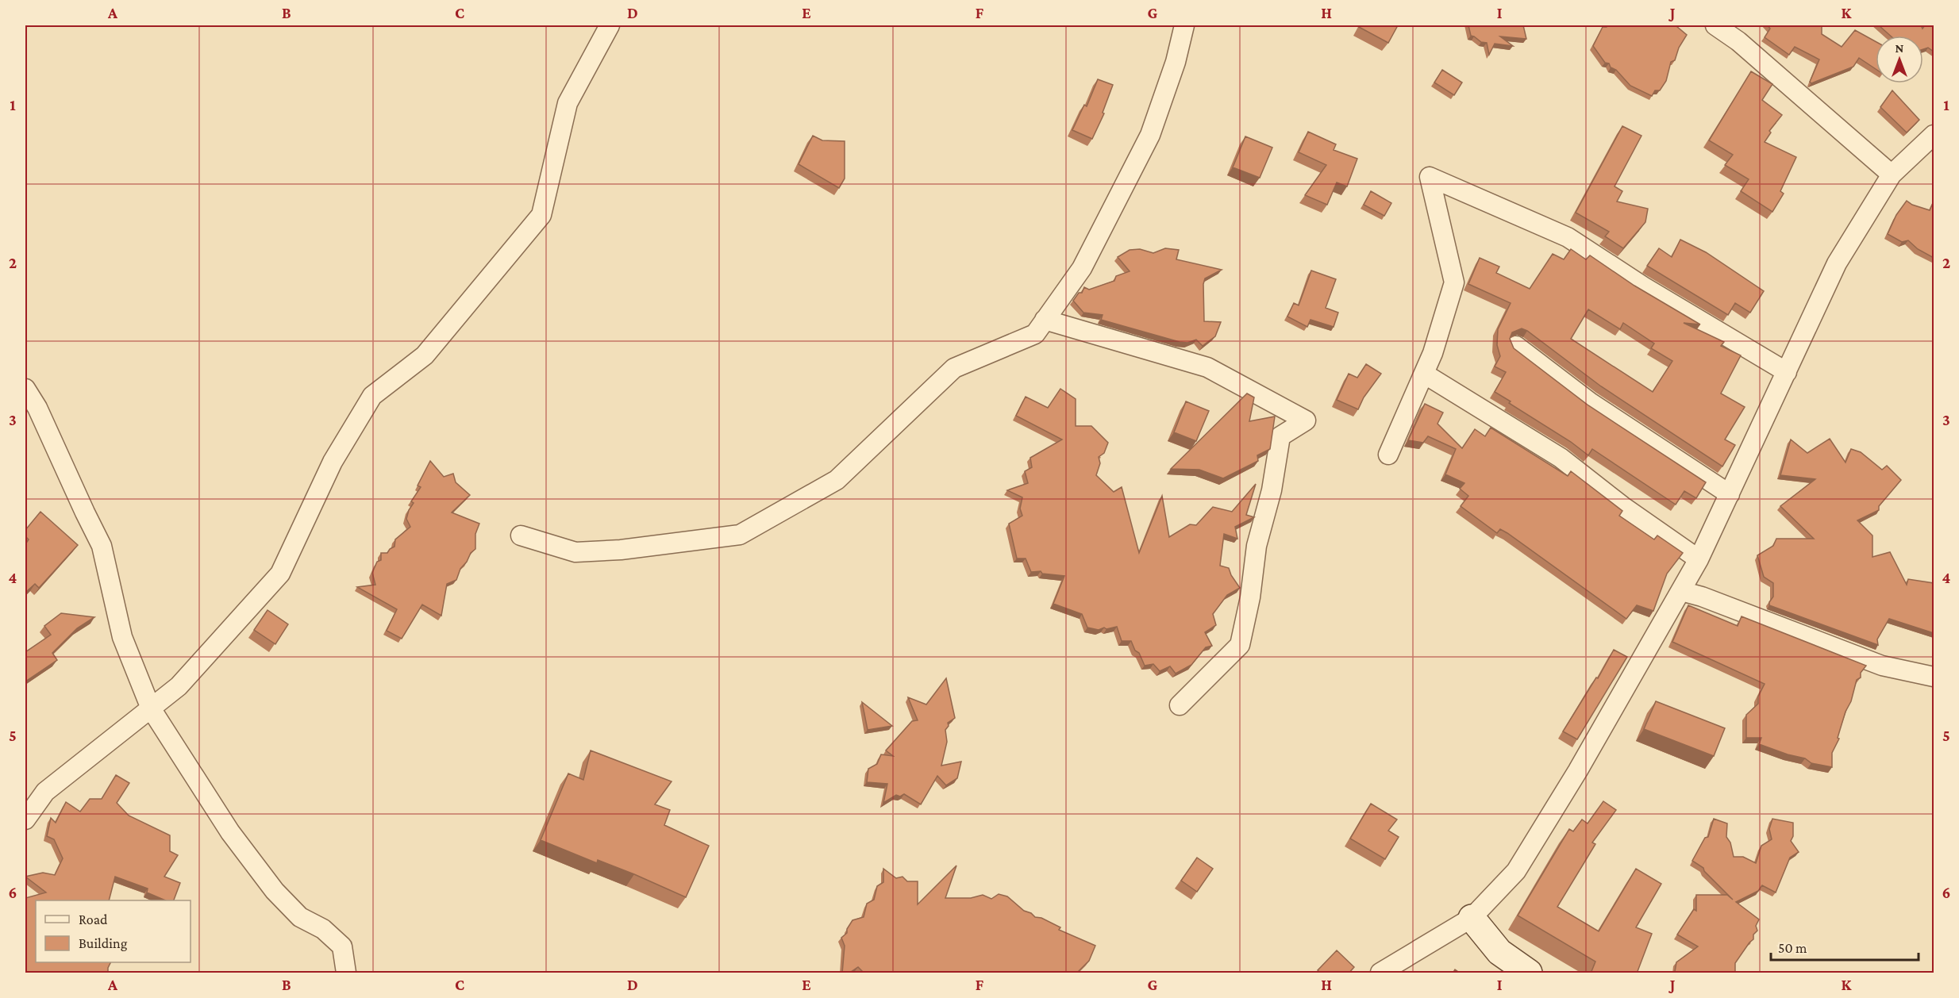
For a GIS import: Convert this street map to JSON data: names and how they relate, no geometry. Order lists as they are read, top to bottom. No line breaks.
{"legend":["Road","Building"],"scale_bar":"50 m","north":"top","grid":{"columns":["A","B","C","D","E","F","G","H","I","J","K"],"rows":["1","2","3","4","5","6"]}}
